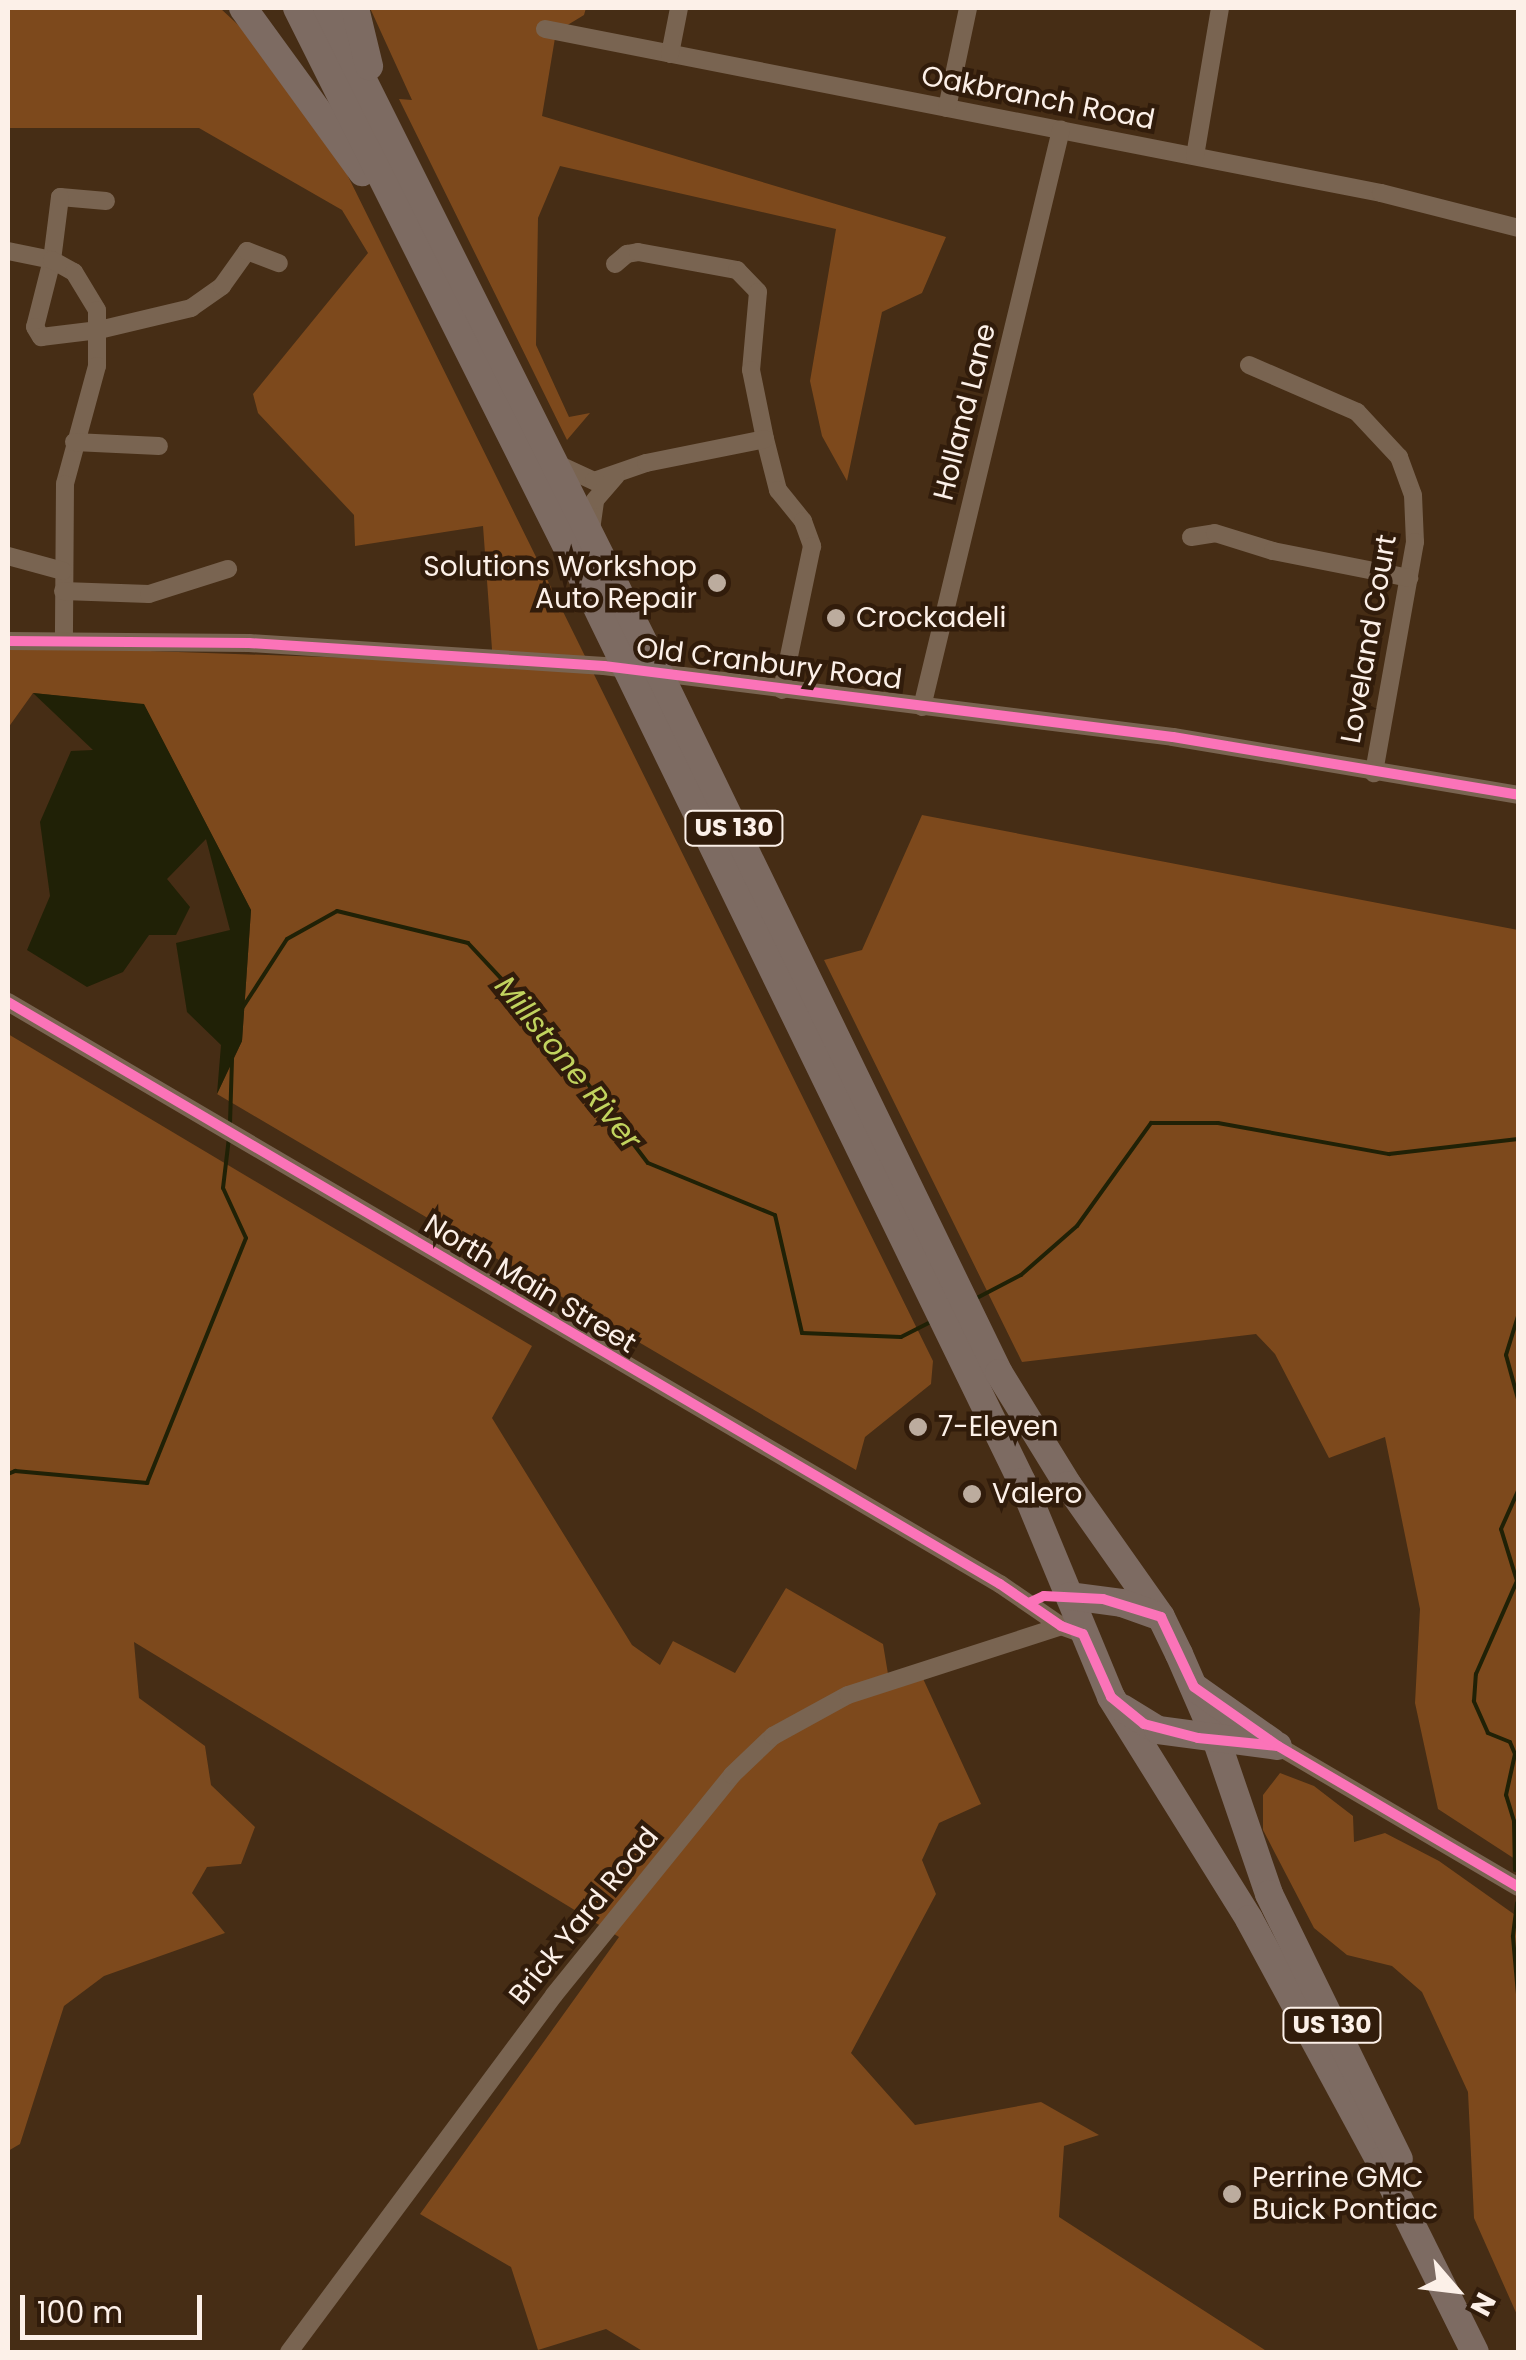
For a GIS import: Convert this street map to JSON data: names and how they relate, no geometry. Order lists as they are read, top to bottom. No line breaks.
{"streets":{"highway":["US 130"],"street":["Oakbranch Road","Holland Lane","Loveland Court","Old Cranbury Road","North Main Street","Brick Yard Road"]},"crossings":[["Oakbranch Road","Holland Lane"],["Holland Lane","Old Cranbury Road"],["Loveland Court","Old Cranbury Road"],["Old Cranbury Road","US 130"],["US 130","North Main Street"],["US 130","Brick Yard Road"],["North Main Street","Brick Yard Road"]],"water":["Millstone River"],"places":["Solutions Workshop Auto Repair","Crockadeli","7-Eleven","Valero","Perrine GMC Buick Pontiac"],"scale_bar":"100 m","north":"bottom right"}
